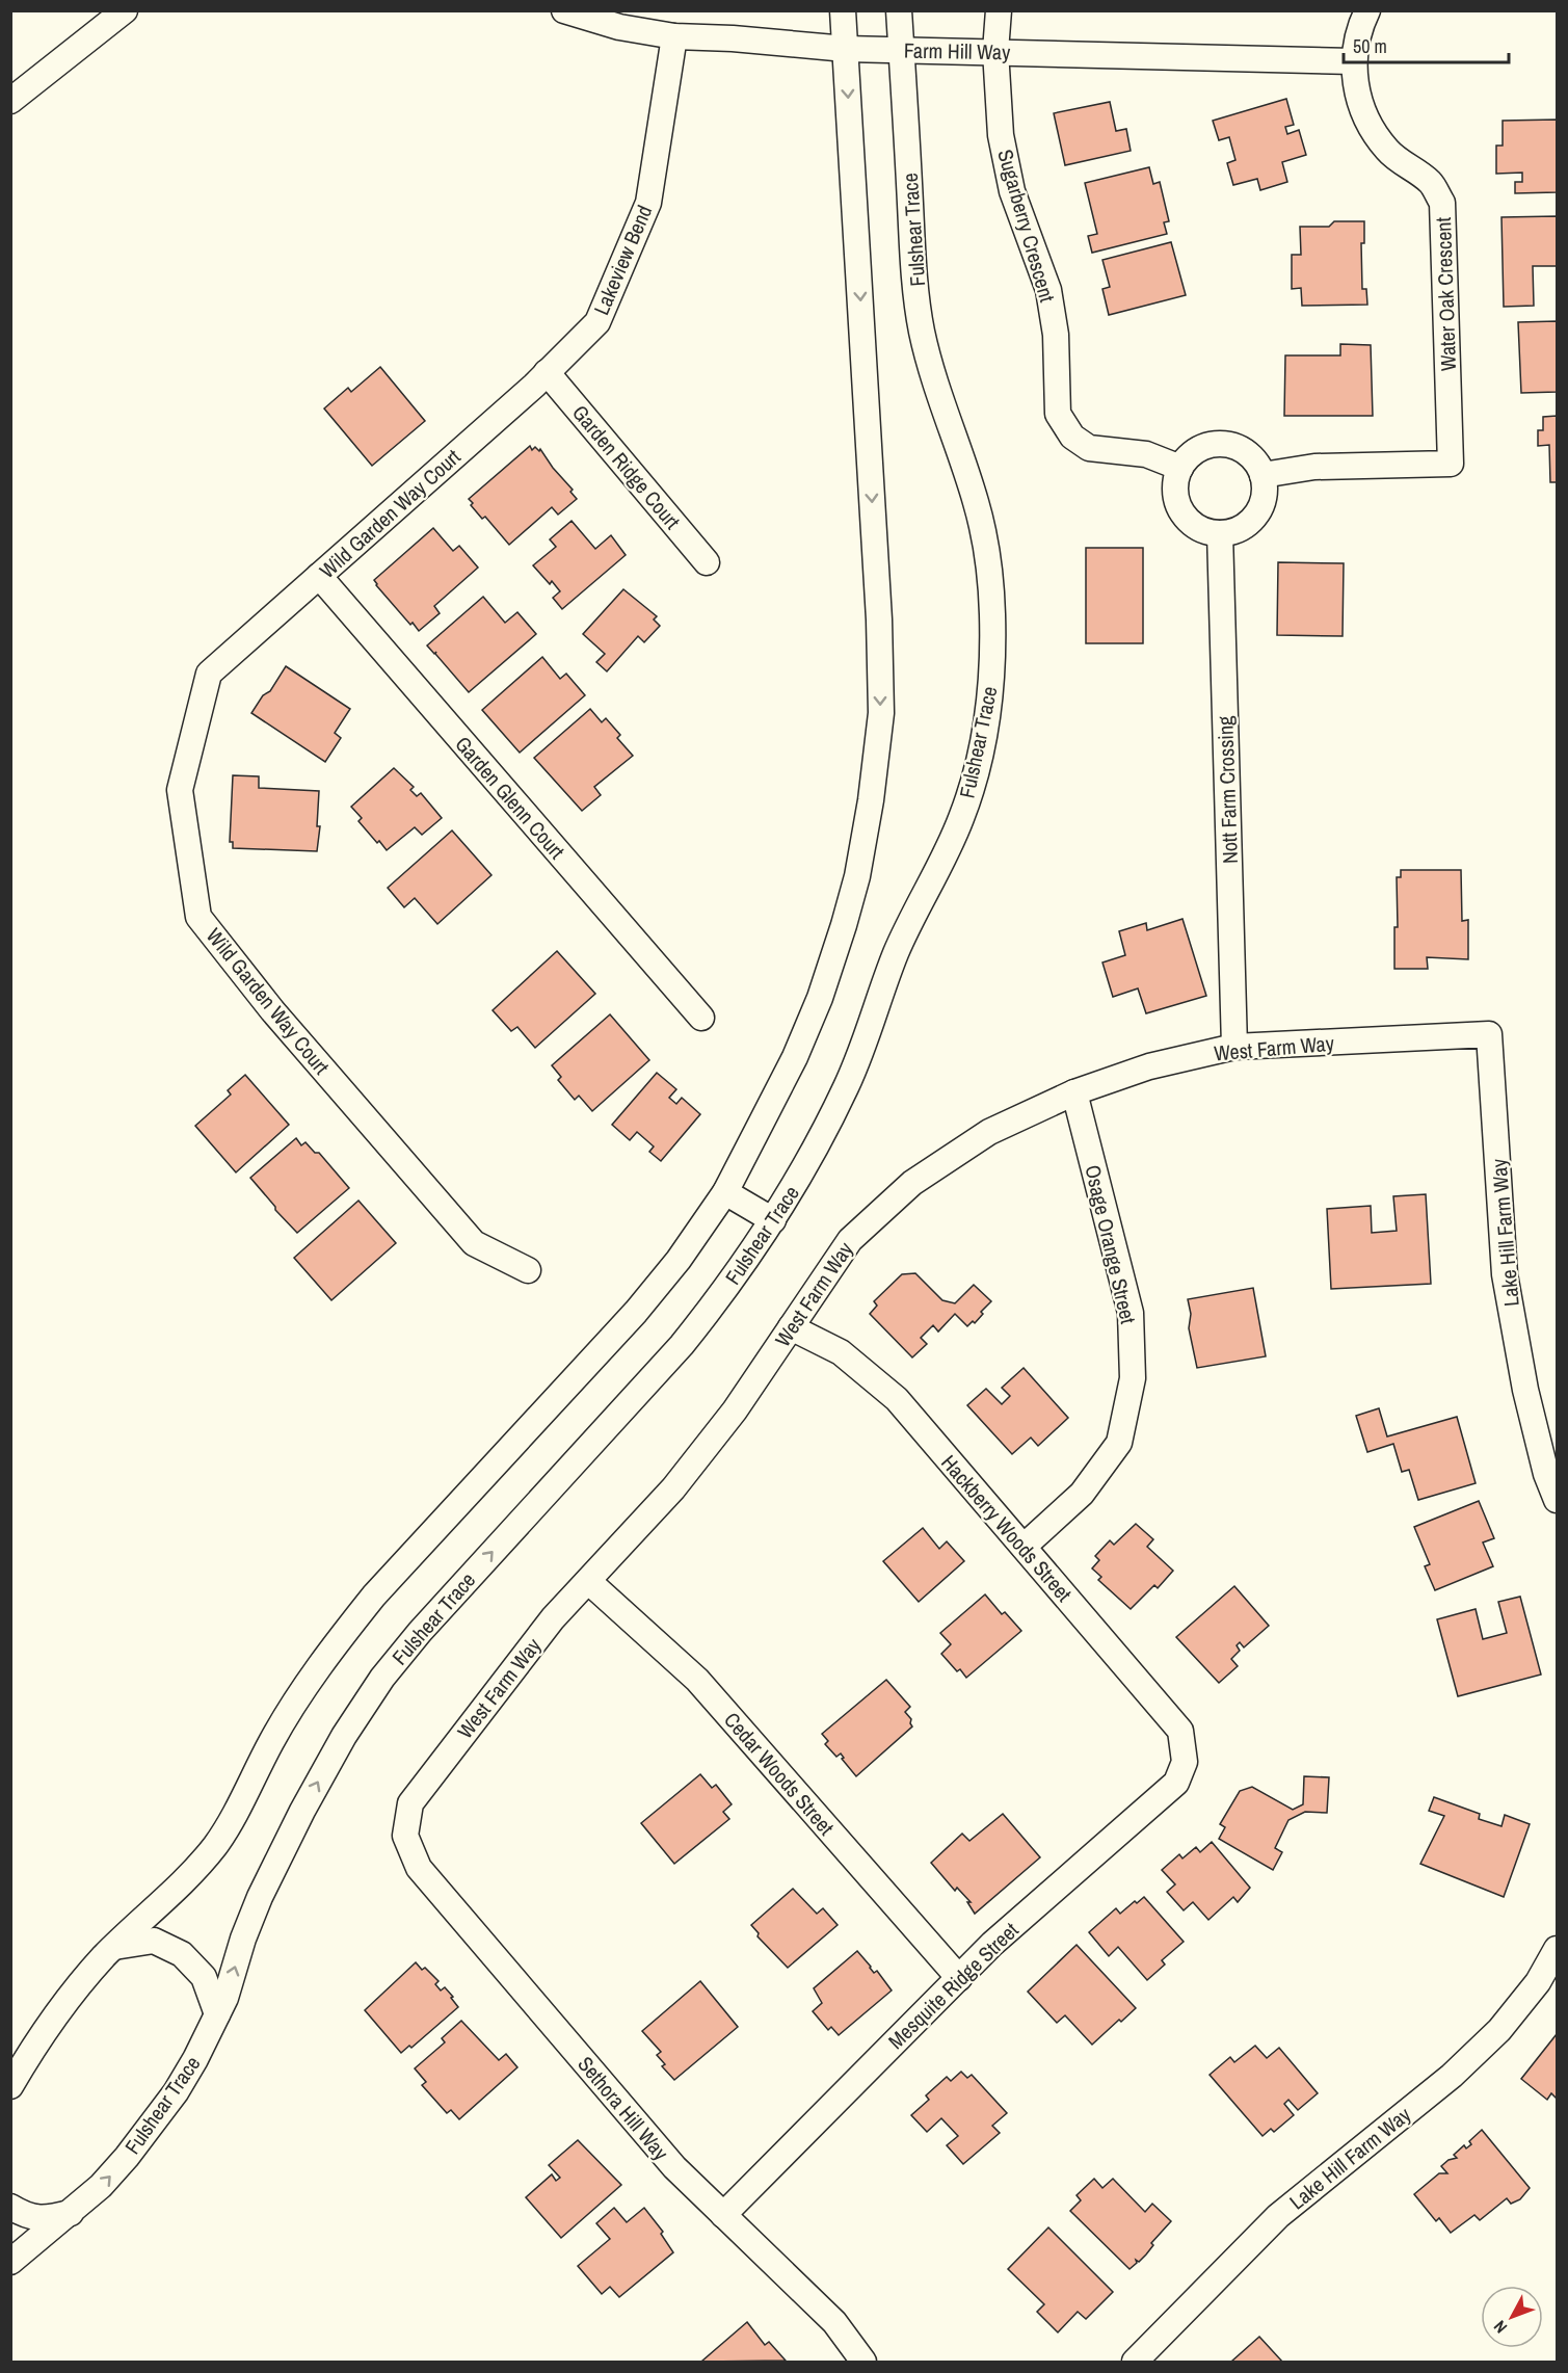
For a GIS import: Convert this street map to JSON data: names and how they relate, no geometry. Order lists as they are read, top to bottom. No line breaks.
{"streets":{"street":["Farm Hill Way","Sugarberry Crescent","Fulshear Trace","Lakeview Bend","Water Oak Crescent","Garden Ridge Court","Wild Garden Way Court","Nott Farm Crossing","Garden Glenn Court","West Farm Way","Lake Hill Farm Way","Osage Orange Street","Hackberry Woods Street","Cedar Woods Street","Mesquite Ridge Street","Sethora Hill Way"]},"crossings":[["Farm Hill Way","Sugarberry Crescent"],["Farm Hill Way","Fulshear Trace"],["Farm Hill Way","Lakeview Bend"],["Farm Hill Way","Water Oak Crescent"],["Sugarberry Crescent","Water Oak Crescent"],["Sugarberry Crescent","Nott Farm Crossing"],["Lakeview Bend","Garden Ridge Court"],["Lakeview Bend","Wild Garden Way Court"],["Water Oak Crescent","Nott Farm Crossing"],["Garden Ridge Court","Wild Garden Way Court"],["Wild Garden Way Court","Garden Glenn Court"],["Nott Farm Crossing","West Farm Way"],["West Farm Way","Lake Hill Farm Way"],["West Farm Way","Osage Orange Street"],["West Farm Way","Hackberry Woods Street"],["West Farm Way","Cedar Woods Street"],["West Farm Way","Sethora Hill Way"],["Osage Orange Street","Hackberry Woods Street"],["Hackberry Woods Street","Mesquite Ridge Street"],["Cedar Woods Street","Mesquite Ridge Street"],["Mesquite Ridge Street","Sethora Hill Way"]],"scale_bar":"50 m","north":"bottom left"}
